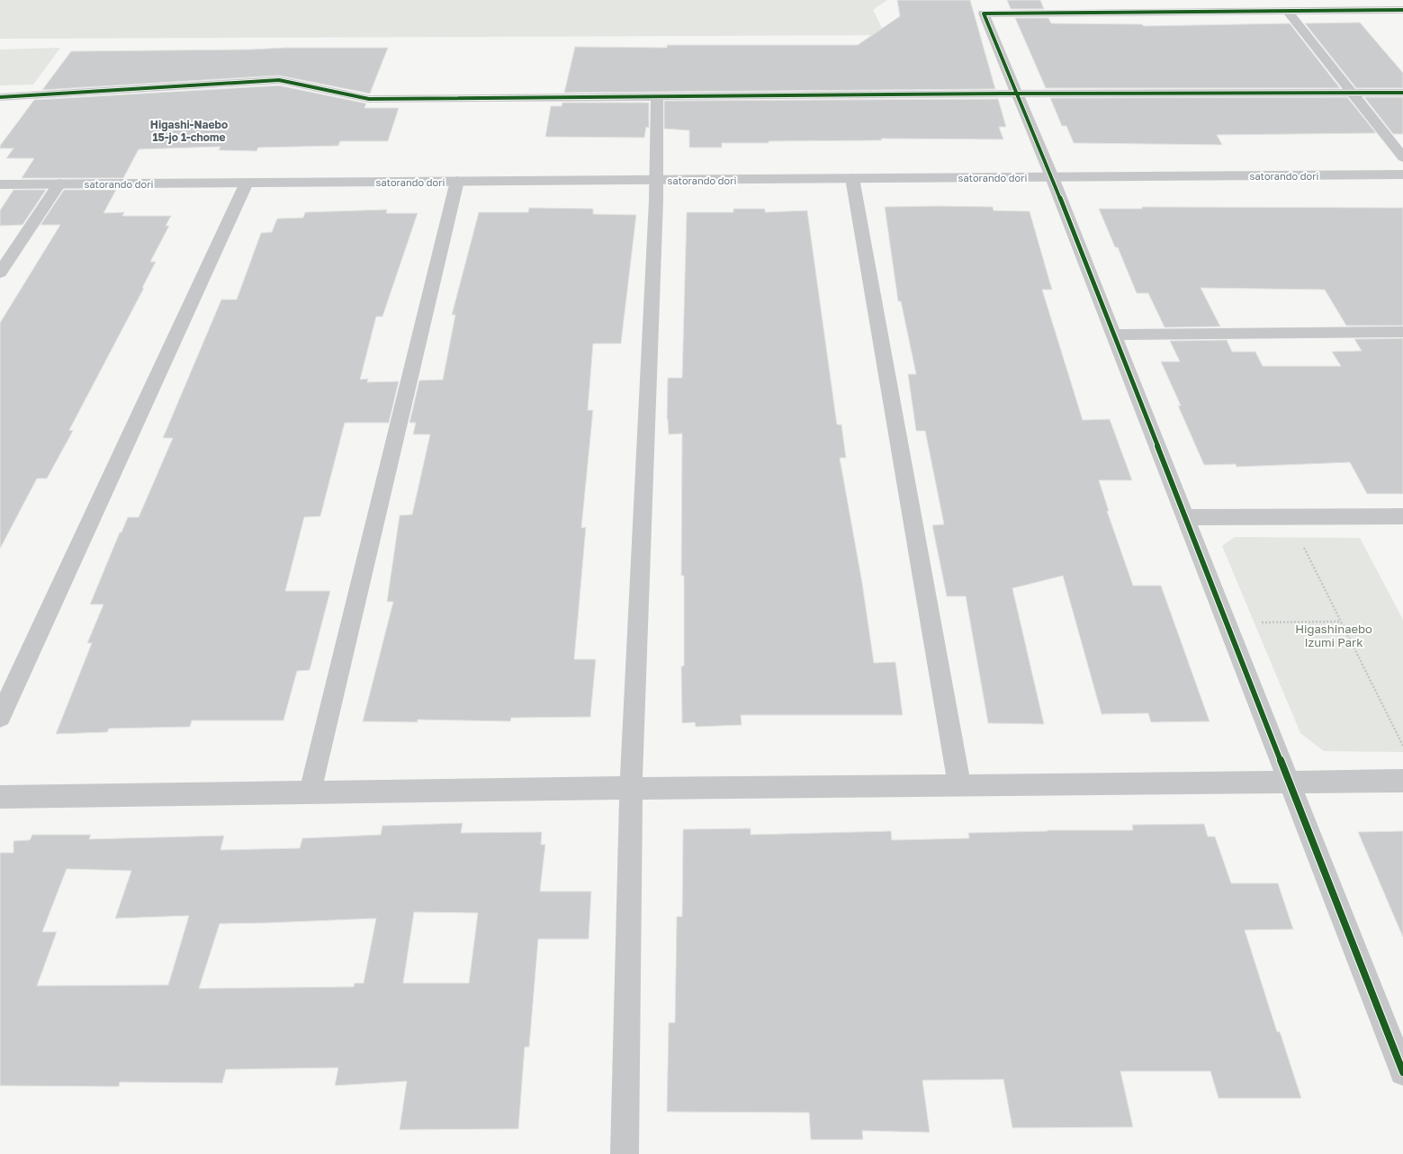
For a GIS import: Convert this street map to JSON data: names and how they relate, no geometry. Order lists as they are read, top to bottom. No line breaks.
{"streets":{"street":["satorando dori"]},"districts":["Higashi-Naebo 15-jo 1-chome"],"parks":["Higashinaebo Izumi Park"]}
